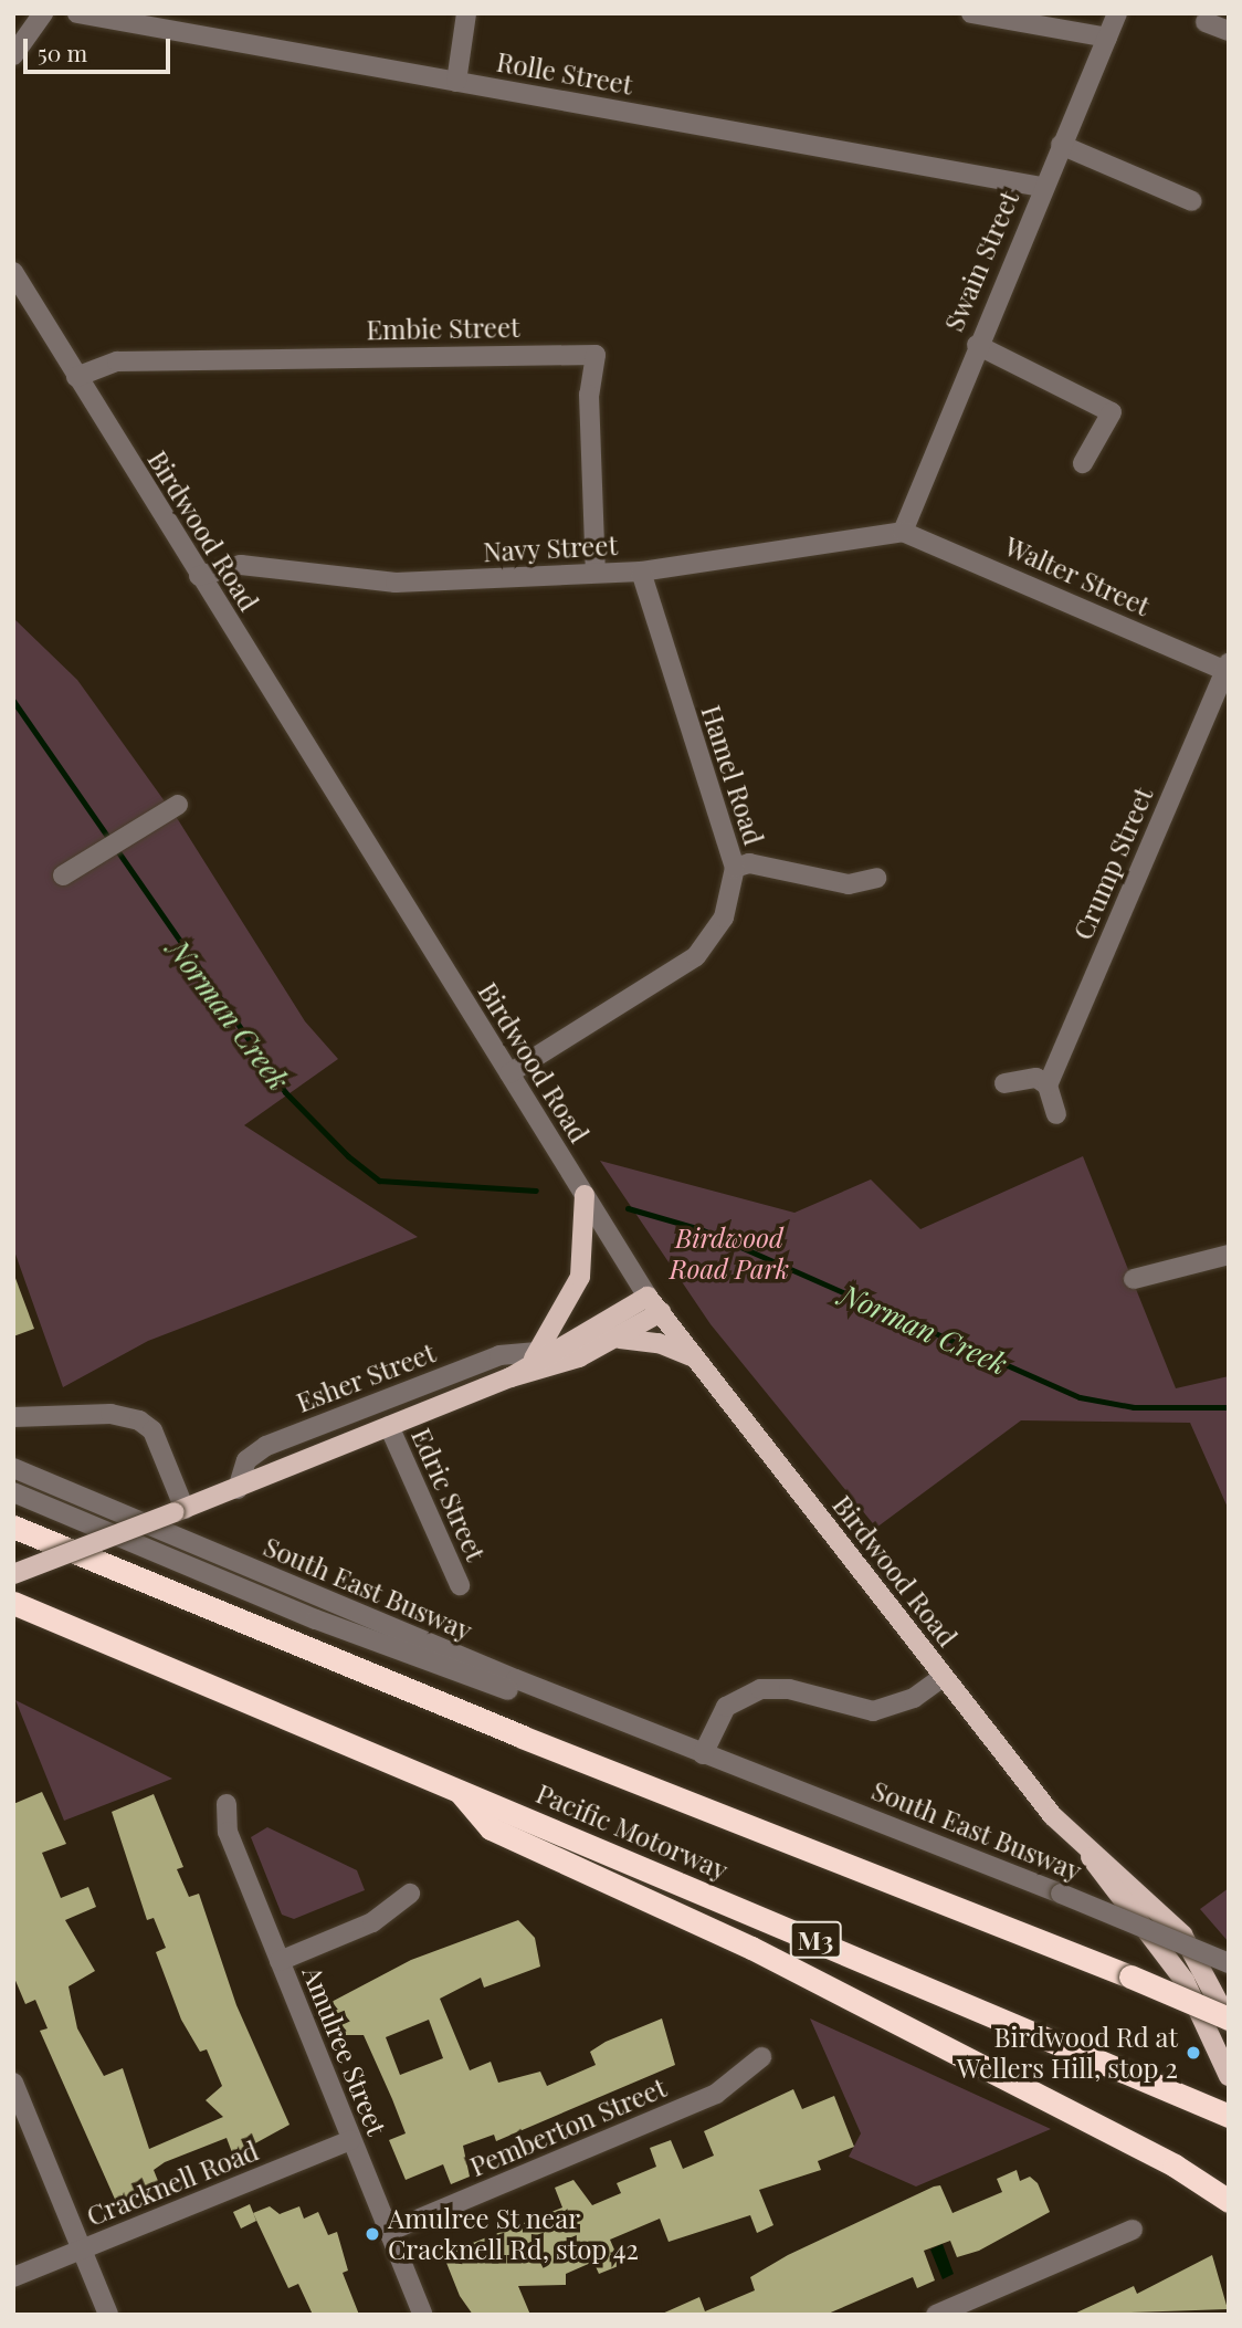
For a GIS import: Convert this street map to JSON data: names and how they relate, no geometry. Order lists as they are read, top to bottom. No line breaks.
{"streets":{"highway":["Pacific Motorway","M3"],"main road":["Birdwood Road","Esher Street"],"street":["Rolle Street","Swain Street","Embie Street","Navy Street","Walter Street","Hamel Road","Crump Street","Edric Street","South East Busway","Amulree Street","Pemberton Street","Cracknell Road"]},"crossings":[["Rolle Street","Swain Street"],["Swain Street","Navy Street"],["Swain Street","Walter Street"],["Embie Street","Birdwood Road"],["Embie Street","Navy Street"],["Birdwood Road","Navy Street"],["Birdwood Road","Hamel Road"],["Birdwood Road","Esher Street"],["Birdwood Road","Pacific Motorway"],["Navy Street","Walter Street"],["Navy Street","Hamel Road"],["Walter Street","Crump Street"],["Esher Street","Edric Street"],["Amulree Street","Pemberton Street"],["Amulree Street","Cracknell Road"]],"water":["Norman Creek"],"parks":["Birdwood Road Park"],"places":["Birdwood Rd at Wellers Hill, stop 2","Amulree St near Cracknell Rd, stop 42"],"scale_bar":"50 m"}
